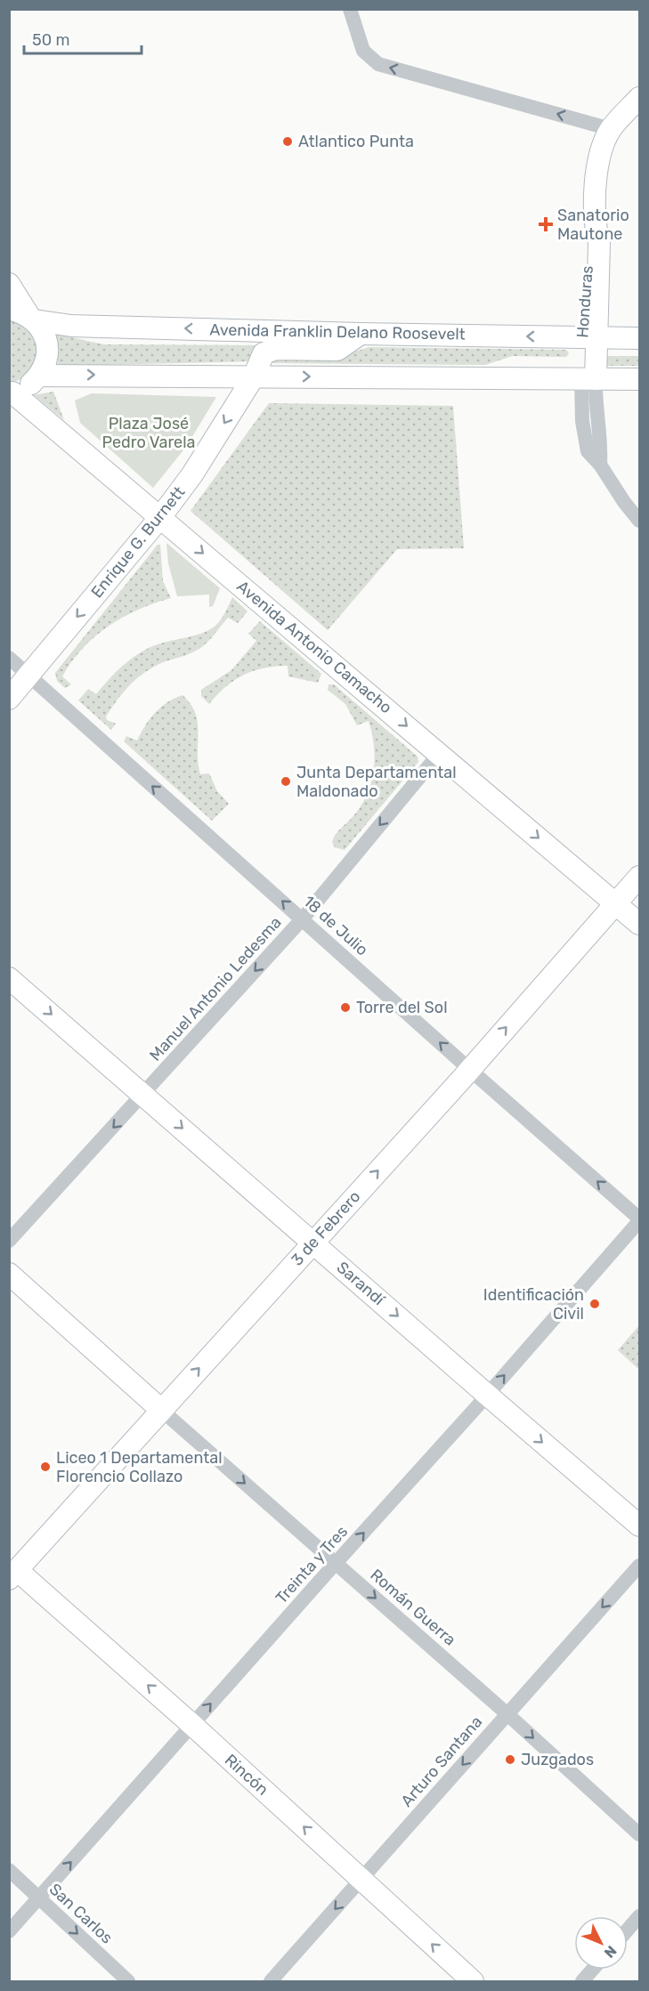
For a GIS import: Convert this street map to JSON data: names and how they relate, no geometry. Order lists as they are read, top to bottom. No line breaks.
{"streets":{"street":["Honduras","Avenida Franklin Delano Roosevelt","Enrique G. Burnett","Avenida Antonio Camacho","18 de Julio","Manuel Antonio Ledesma","3 de Febrero","Sarandí","Treinta y Tres","Román Guerra","Arturo Santana","Rincón","San Carlos"]},"crossings":[["Honduras","Avenida Franklin Delano Roosevelt"],["Avenida Franklin Delano Roosevelt","Enrique G. Burnett"],["Enrique G. Burnett","Avenida Antonio Camacho"],["Enrique G. Burnett","18 de Julio"],["Avenida Antonio Camacho","Manuel Antonio Ledesma"],["Avenida Antonio Camacho","3 de Febrero"],["18 de Julio","Manuel Antonio Ledesma"],["18 de Julio","3 de Febrero"],["18 de Julio","Treinta y Tres"],["Manuel Antonio Ledesma","Sarandí"],["3 de Febrero","Sarandí"],["3 de Febrero","Román Guerra"],["3 de Febrero","Rincón"],["Sarandí","Treinta y Tres"],["Treinta y Tres","Román Guerra"],["Treinta y Tres","Rincón"],["Treinta y Tres","San Carlos"],["Román Guerra","Arturo Santana"],["Arturo Santana","Rincón"]],"one_way":["Enrique G. Burnett","Avenida Antonio Camacho","18 de Julio","Manuel Antonio Ledesma","3 de Febrero","Sarandí","Treinta y Tres","Román Guerra","Arturo Santana","Rincón","San Carlos"],"parks":["Plaza José Pedro Varela"],"places":{"other":["Atlantico Punta","Junta Departamental Maldonado","Torre del Sol","Identificación Civil","Liceo 1 Departamental Florencio Collazo","Juzgados"],"health":["Sanatorio Mautone"]},"scale_bar":"50 m","north":"bottom right"}
